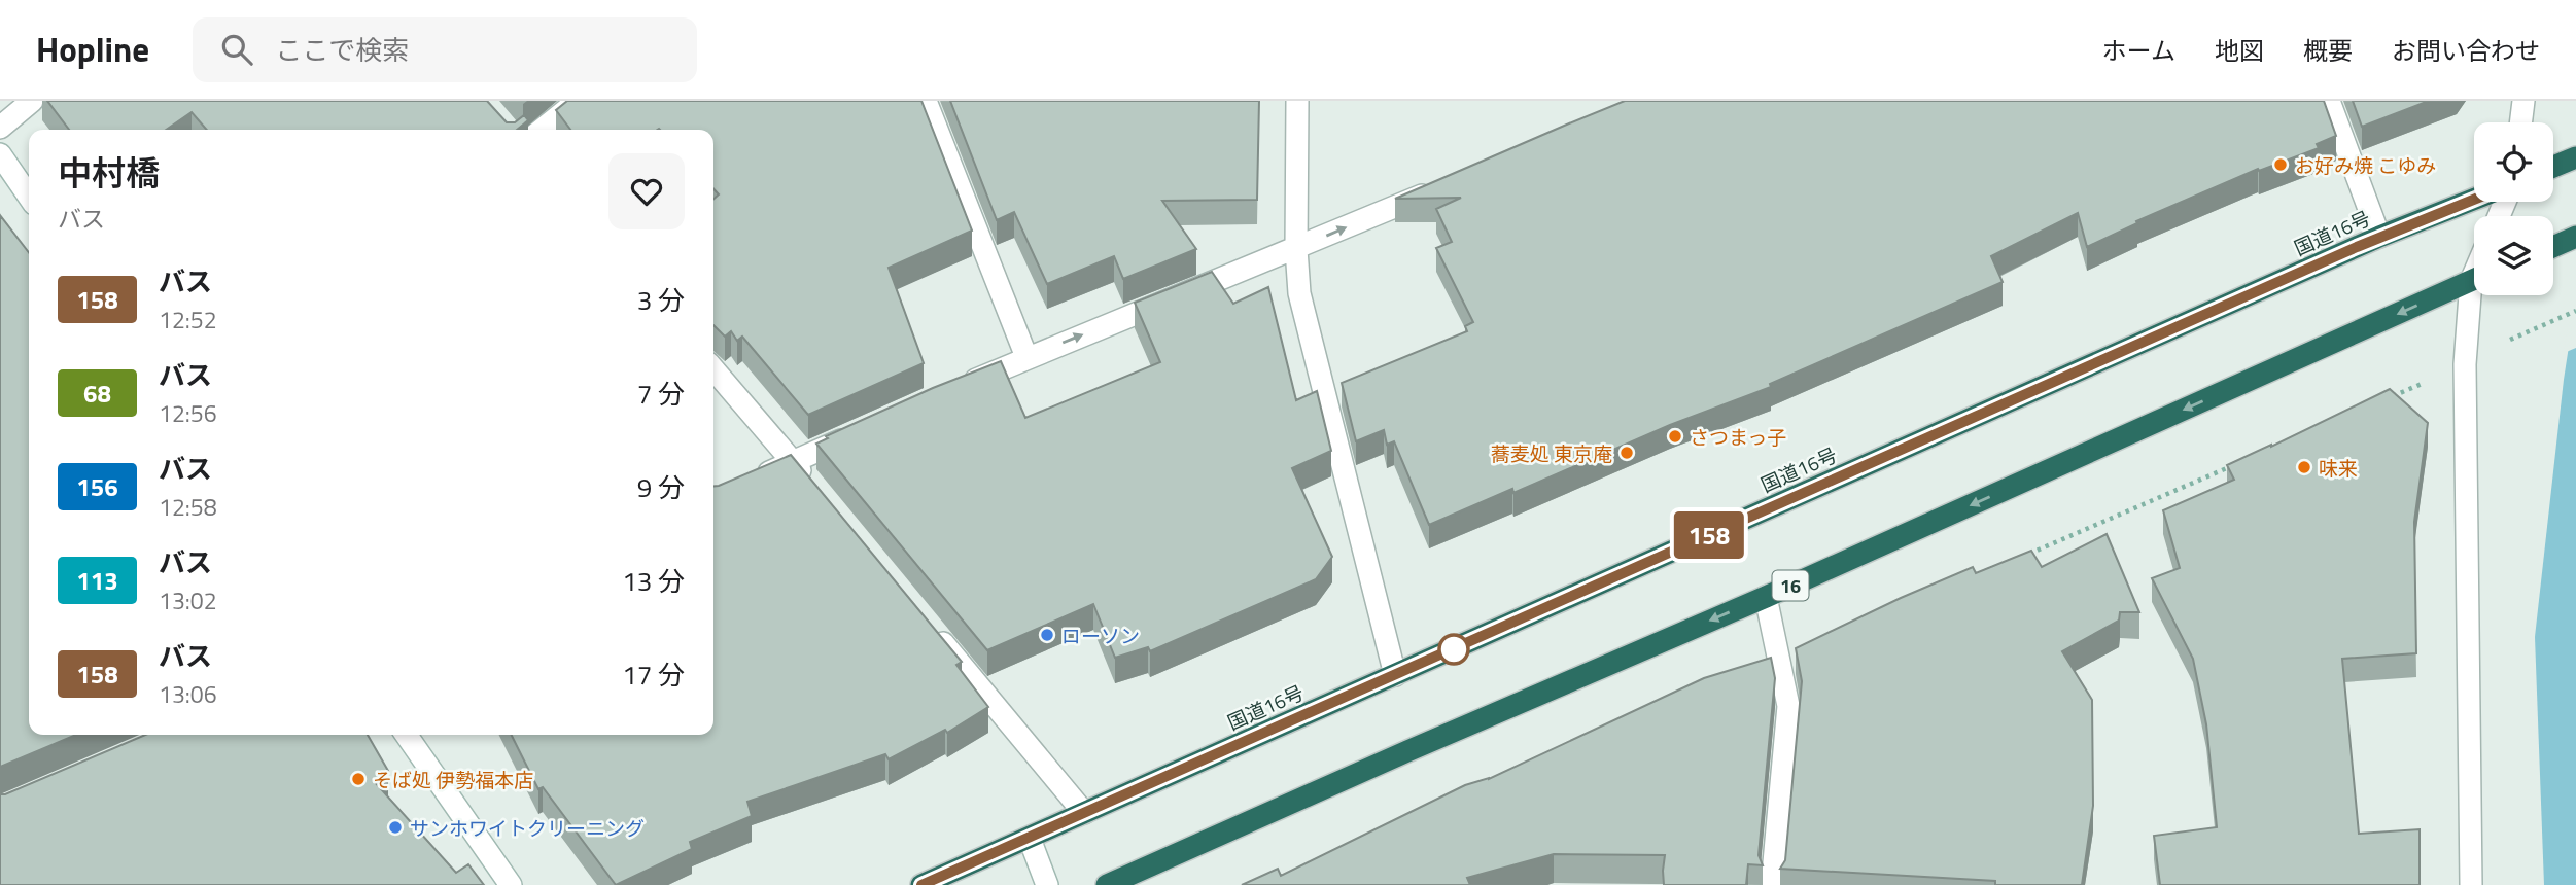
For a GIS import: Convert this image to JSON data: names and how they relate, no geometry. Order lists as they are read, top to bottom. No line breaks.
{"streets":{"highway":["国道16号","16"]},"places":["お好み焼 こゆみ","さつまっ子","蕎麦処 東京庵","味来","ローソン","そば処 伊勢福本店","サンホワイトクリーニング"],"lines":["bus line 158"],"page":{"header":"Hopline","search":"ここで検索","nav":["ホーム","地図","概要","お問い合わせ"],"on_map":"158","heading":["中村橋","バス"],"list":[{"mark":"158","name":"バス","note":"12:52","value":"3 分"},{"mark":"68","name":"バス","note":"12:56","value":"7 分"},{"mark":"156","name":"バス","note":"12:58","value":"9 分"},{"mark":"113","name":"バス","note":"13:02","value":"13 分"},{"mark":"158","name":"バス","note":"13:06","value":"17 分"}]}}
